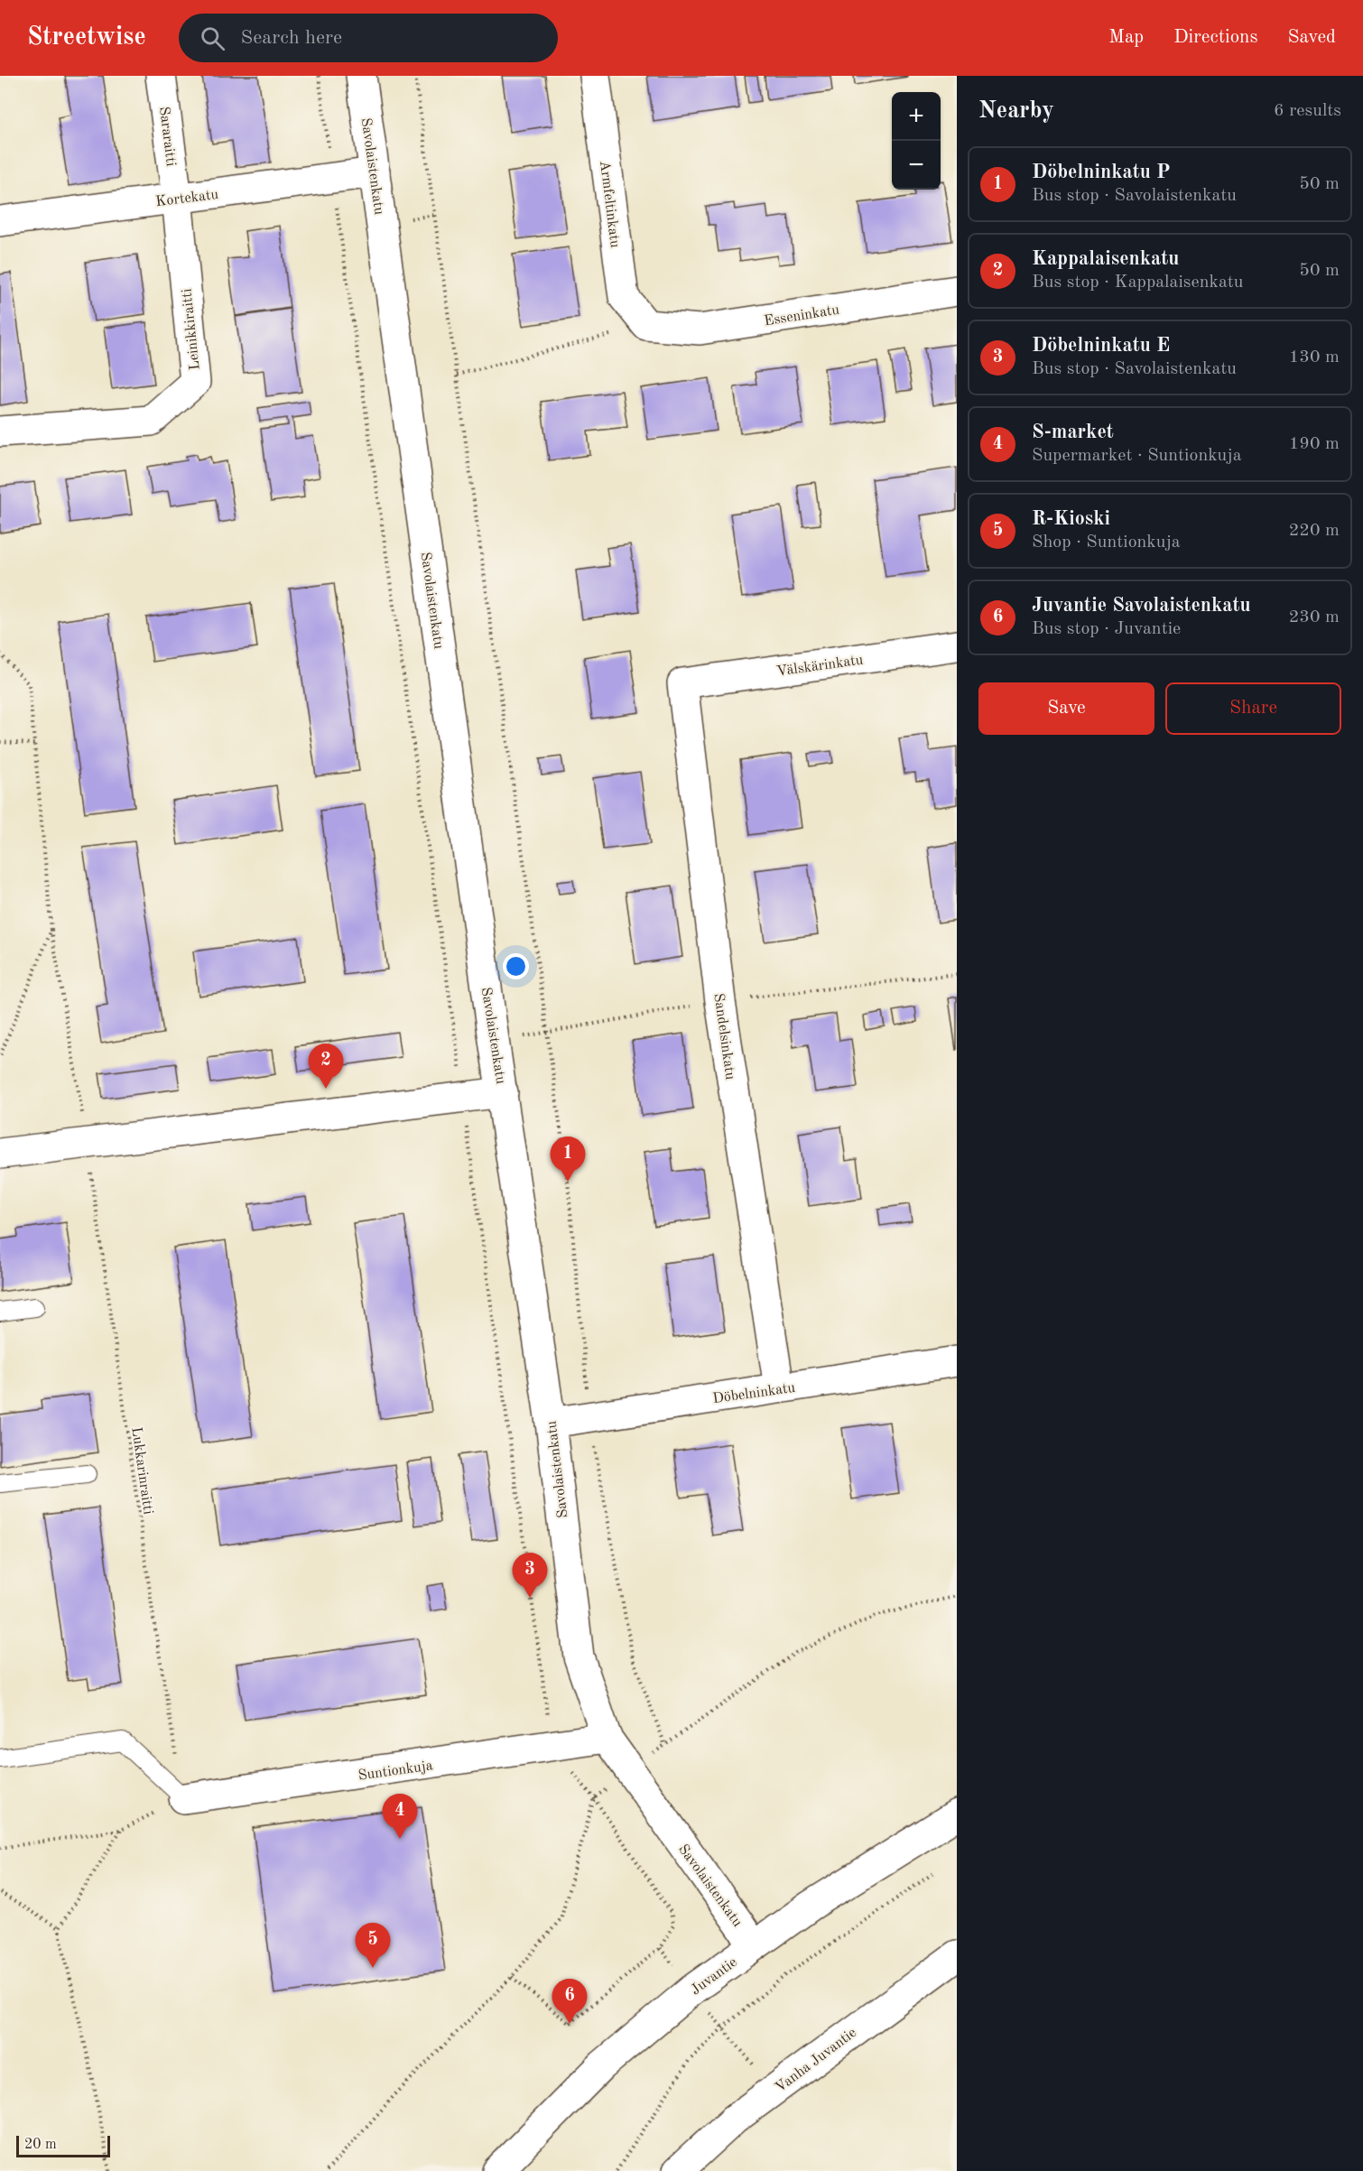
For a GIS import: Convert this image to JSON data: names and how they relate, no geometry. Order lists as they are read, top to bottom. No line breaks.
{"streets":{"street":["Sararaitti","Savolaistenkatu","Kortekatu","Armfeltinkatu","Esseninkatu","Leinikkiraitti","Välskärinkatu","Sandelsinkatu","Döbelninkatu","Suntionkuja","Juvantie","Vanha Juvantie"],"path":["Lukkarinraitti"]},"crossings":[["Sararaitti","Kortekatu"],["Sararaitti","Leinikkiraitti"],["Savolaistenkatu","Kortekatu"],["Savolaistenkatu","Döbelninkatu"],["Savolaistenkatu","Suntionkuja"],["Savolaistenkatu","Juvantie"],["Kortekatu","Leinikkiraitti"],["Armfeltinkatu","Esseninkatu"],["Välskärinkatu","Sandelsinkatu"],["Sandelsinkatu","Döbelninkatu"],["Lukkarinraitti","Suntionkuja"]],"scale_bar":"20 m","page":{"header":"Streetwise","search":"Search here","nav":["Map","Directions","Saved"],"heading":["Nearby","6 results"],"map_buttons":["+","−"],"list":[{"mark":"1","name":"Döbelninkatu P","note":"Bus stop · Savolaistenkatu","value":"50 m"},{"mark":"2","name":"Kappalaisenkatu","note":"Bus stop · Kappalaisenkatu","value":"50 m"},{"mark":"3","name":"Döbelninkatu E","note":"Bus stop · Savolaistenkatu","value":"130 m"},{"mark":"4","name":"S-market","note":"Supermarket · Suntionkuja","value":"190 m"},{"mark":"5","name":"R-Kioski","note":"Shop · Suntionkuja","value":"220 m"},{"mark":"6","name":"Juvantie Savolaistenkatu","note":"Bus stop · Juvantie","value":"230 m"}],"buttons":["Save","Share"],"pins":["2","1","3","4","5","6"],"scale":"20 m"}}
